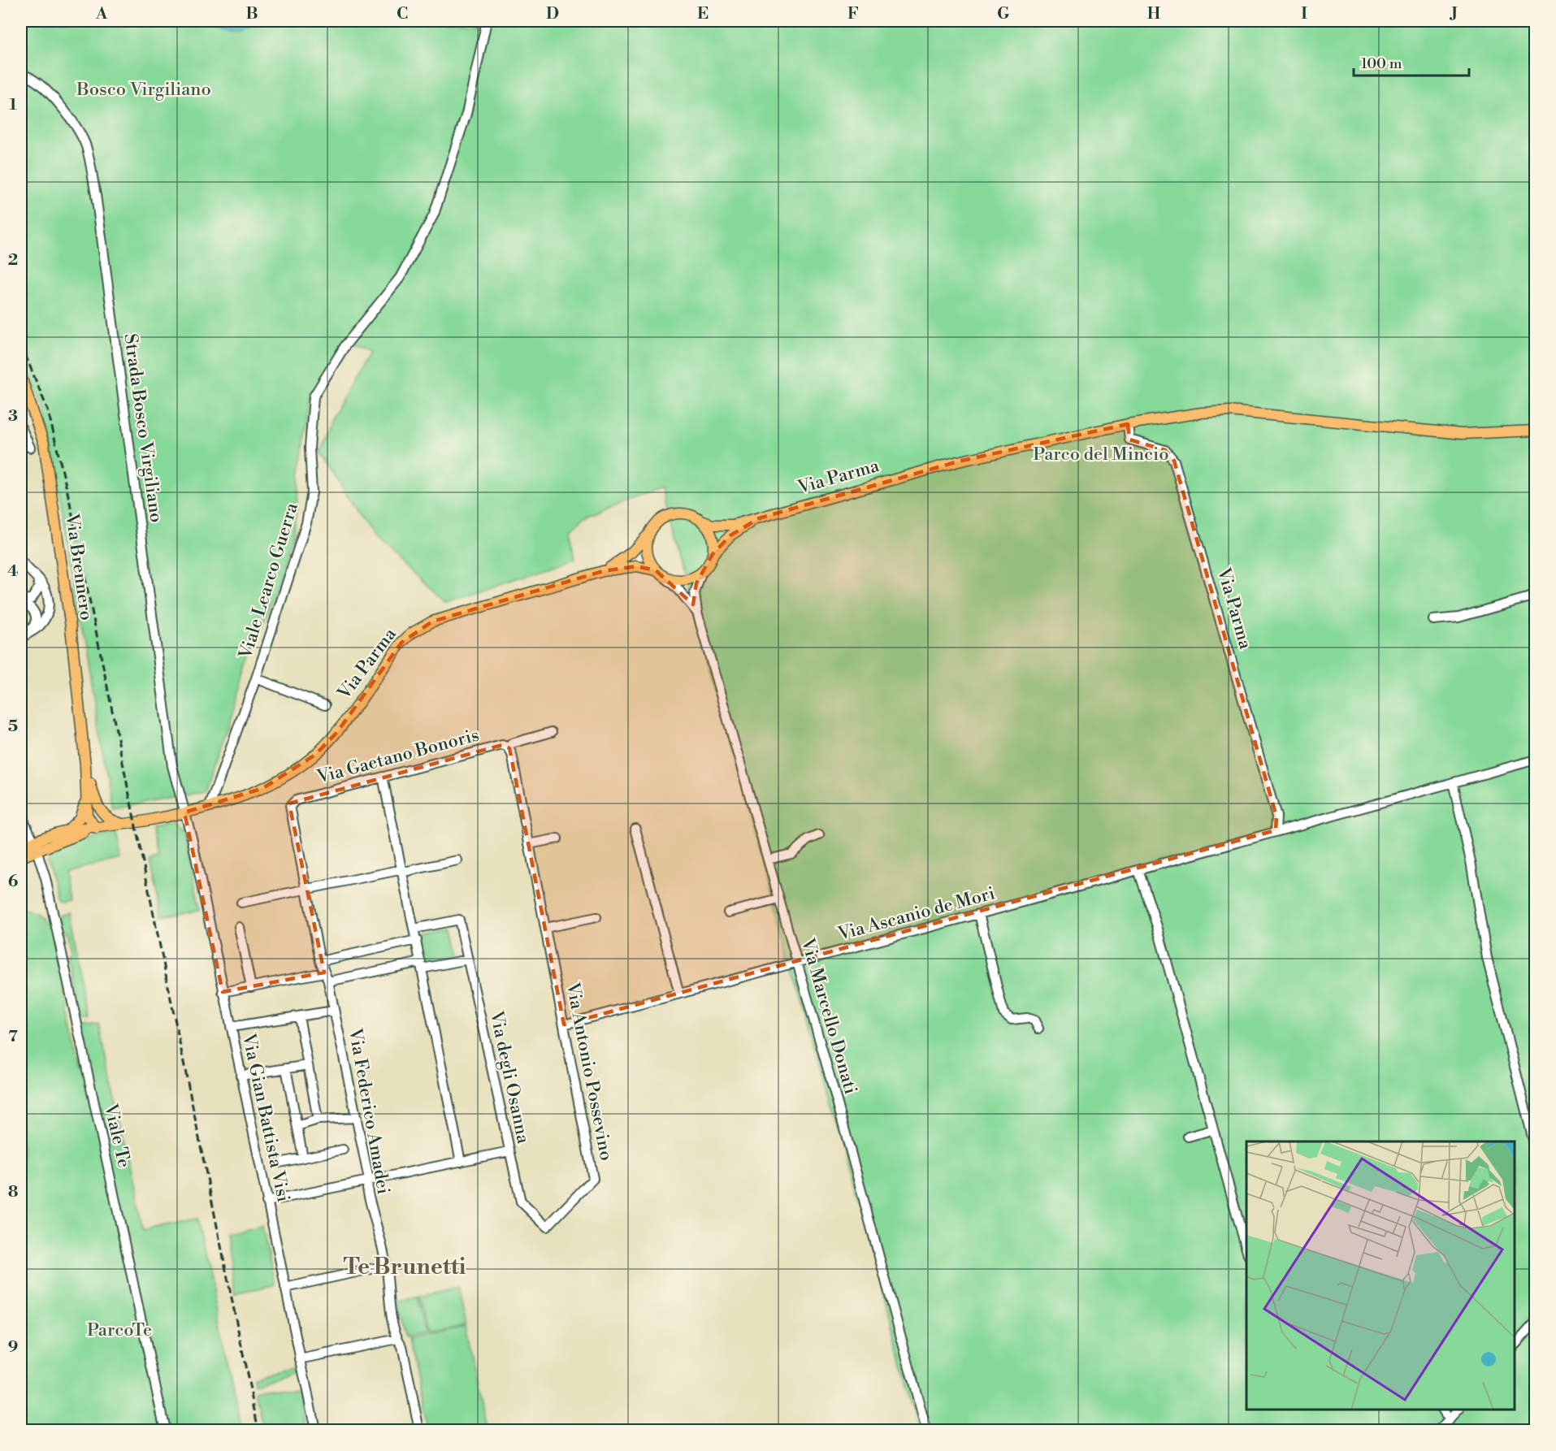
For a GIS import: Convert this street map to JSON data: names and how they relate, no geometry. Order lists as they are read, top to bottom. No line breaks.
{"streets":{"main road":["Via Parma","Via Brennero"],"street":["Strada Bosco Virgiliano","Viale Learco Guerra","Via Gaetano Bonoris","Via Ascanio de Mori","Via Marcello Donati","Via Antonio Possevino","Via degli Osanna","Via Federico Amadei","Via Gian Battista Visi","Viale Te"]},"crossings":[["Strada Bosco Virgiliano","Via Parma"],["Strada Bosco Virgiliano","Via Gian Battista Visi"],["Via Parma","Via Brennero"],["Via Parma","Viale Learco Guerra"],["Via Parma","Via Ascanio de Mori"],["Via Parma","Via Marcello Donati"],["Via Parma","Via Gian Battista Visi"],["Via Gaetano Bonoris","Via Antonio Possevino"],["Via Gaetano Bonoris","Via Federico Amadei"],["Via Ascanio de Mori","Via Marcello Donati"],["Via Ascanio de Mori","Via Antonio Possevino"],["Via Antonio Possevino","Via degli Osanna"]],"districts":["Te Brunetti"],"parks":["Bosco Virgiliano","Parco del Mincio","ParcoTe"],"scale_bar":"100 m","grid":{"columns":["A","B","C","D","E","F","G","H","I","J"],"rows":["1","2","3","4","5","6","7","8","9"]}}
